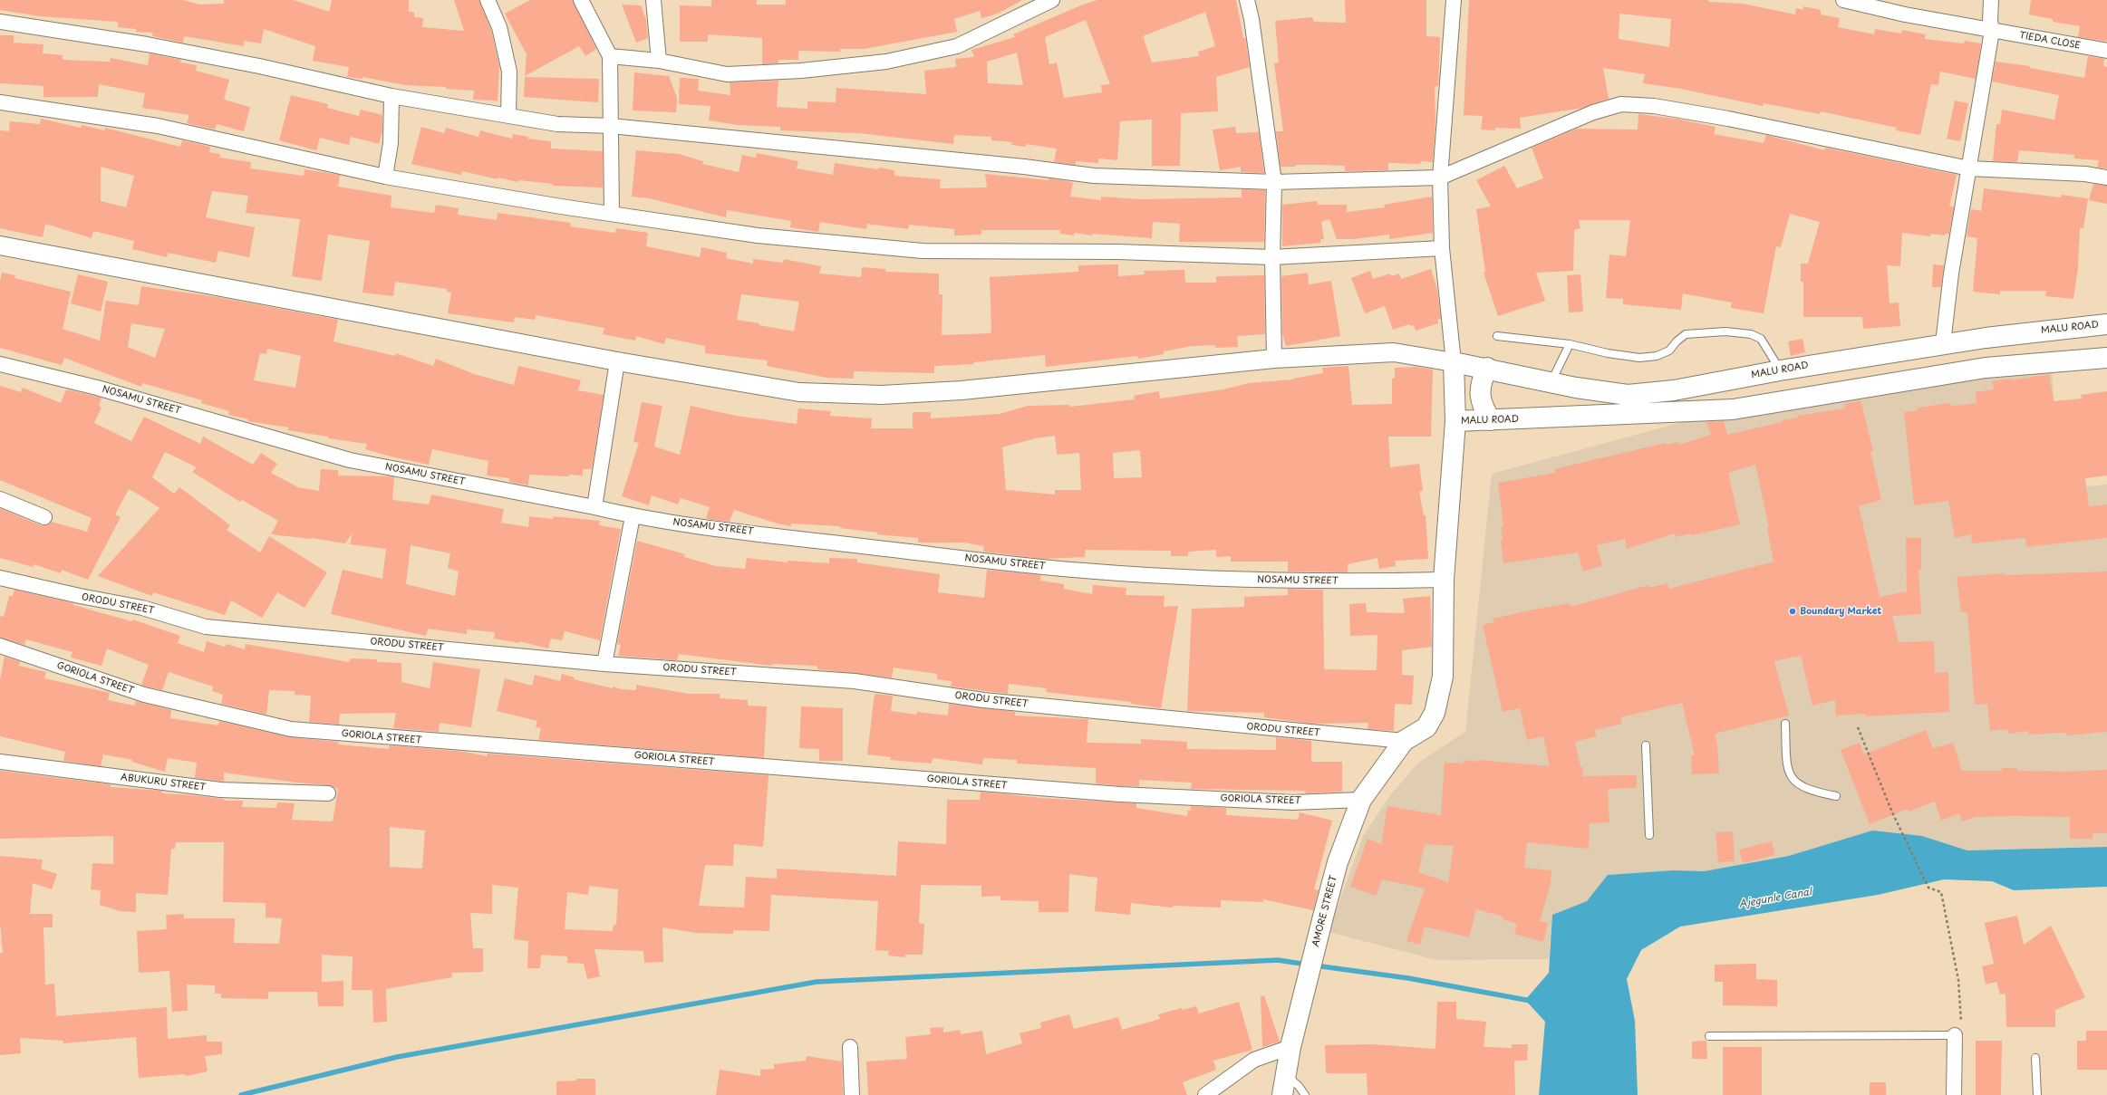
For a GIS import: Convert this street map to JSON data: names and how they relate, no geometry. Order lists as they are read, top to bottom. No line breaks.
{"streets":{"main road":["MALU ROAD","AMORE STREET"],"street":["TIEDA CLOSE","NOSAMU STREET","ORODU STREET","GORIOLA STREET","ABUKURU STREET"]},"crossings":[["ORODU STREET","AMORE STREET"],["GORIOLA STREET","AMORE STREET"]],"water":["Ajegunle Canal"],"places":["Boundary Market"]}
